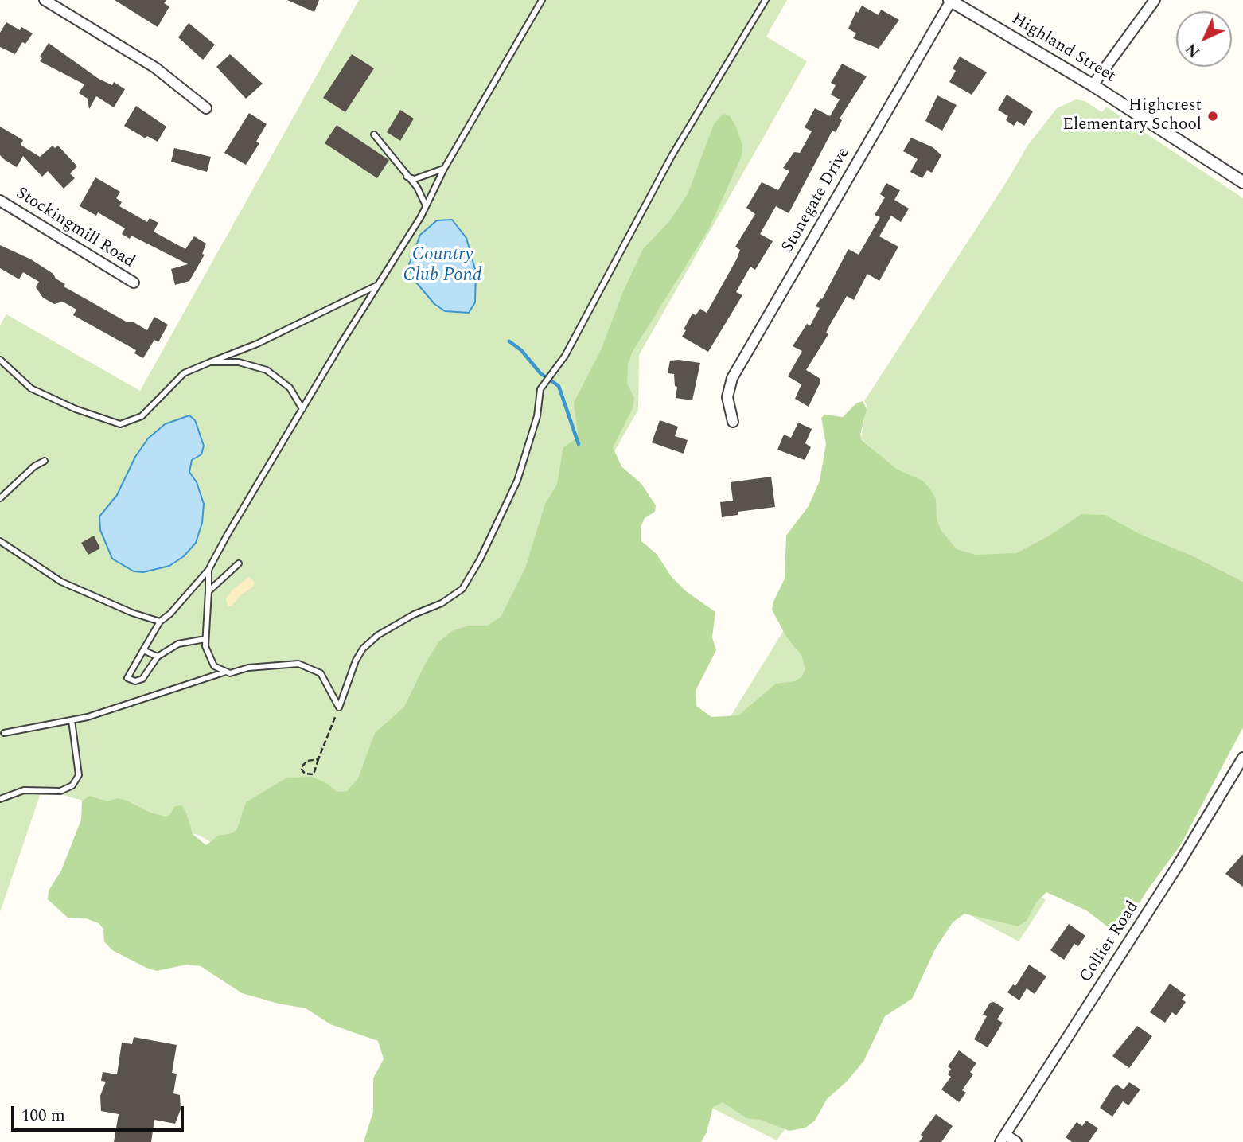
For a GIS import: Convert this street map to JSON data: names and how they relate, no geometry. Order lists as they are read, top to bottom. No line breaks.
{"streets":{"street":["Highland Street","Stonegate Drive","Stockingmill Road","Collier Road"]},"crossings":[["Highland Street","Stonegate Drive"]],"water":["Country Club Pond"],"places":["Highcrest Elementary School"],"scale_bar":"100 m","north":"bottom left"}
